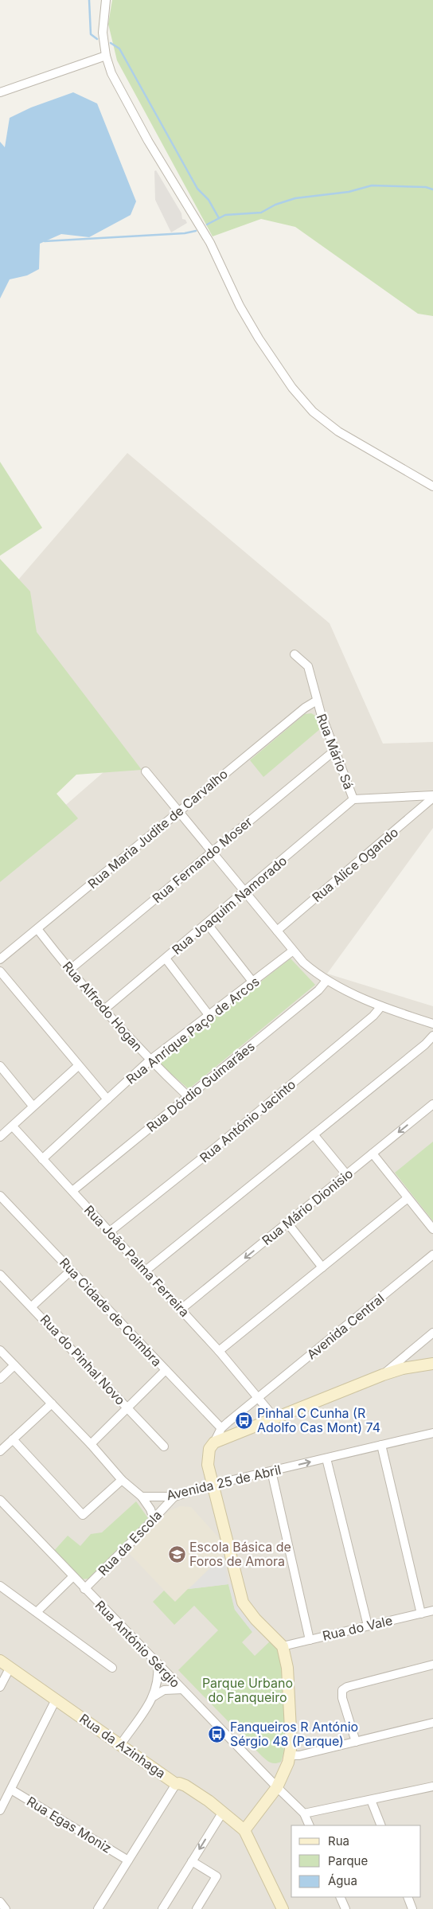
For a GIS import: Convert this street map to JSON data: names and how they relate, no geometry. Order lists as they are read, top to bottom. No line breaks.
{"streets":{"street":["Rua Mário Sá","Rua Maria Judite de Carvalho","Rua Fernando Moser","Rua Alice Ogando","Rua Joaquim Namorado","Rua Alfredo Hogan","Rua Anrique Paço de Arcos","Rua Dórdio Guimarães","Rua António Jacinto","Rua Mário Dionisio","Rua João Palma Ferreira","Rua Cidade de Coimbra","Avenida Central","Rua do Pinhal Novo","Avenida 25 de Abril","Rua da Escola","Rua do Vale","Rua António Sérgio","Rua da Azinhaga","Rua Egas Moniz"]},"crossings":[["Rua Mário Sá","Rua Maria Judite de Carvalho"],["Rua Mário Sá","Rua Fernando Moser"],["Rua Mário Sá","Rua Joaquim Namorado"],["Rua Maria Judite de Carvalho","Rua Alfredo Hogan"],["Rua Fernando Moser","Rua Alfredo Hogan"],["Rua Joaquim Namorado","Rua Alfredo Hogan"],["Rua Alfredo Hogan","Rua Anrique Paço de Arcos"],["Rua Alfredo Hogan","Rua Dórdio Guimarães"],["Rua Anrique Paço de Arcos","Rua João Palma Ferreira"],["Rua Dórdio Guimarães","Rua João Palma Ferreira"],["Rua António Jacinto","Rua João Palma Ferreira"],["Rua Mário Dionisio","Rua João Palma Ferreira"],["Rua João Palma Ferreira","Avenida Central"],["Rua Cidade de Coimbra","Avenida Central"],["Avenida 25 de Abril","Rua da Escola"],["Rua da Escola","Rua António Sérgio"]],"parks":["Parque Urbano do Fanqueiro"],"places":{"bus stop":["Pinhal C Cunha (R Adolfo Cas Mont) 74","Fanqueiros R António Sérgio 48 (Parque)"],"school or university":["Escola Básica de Foros de Amora"]},"legend":["Rua","Parque","Água"]}
